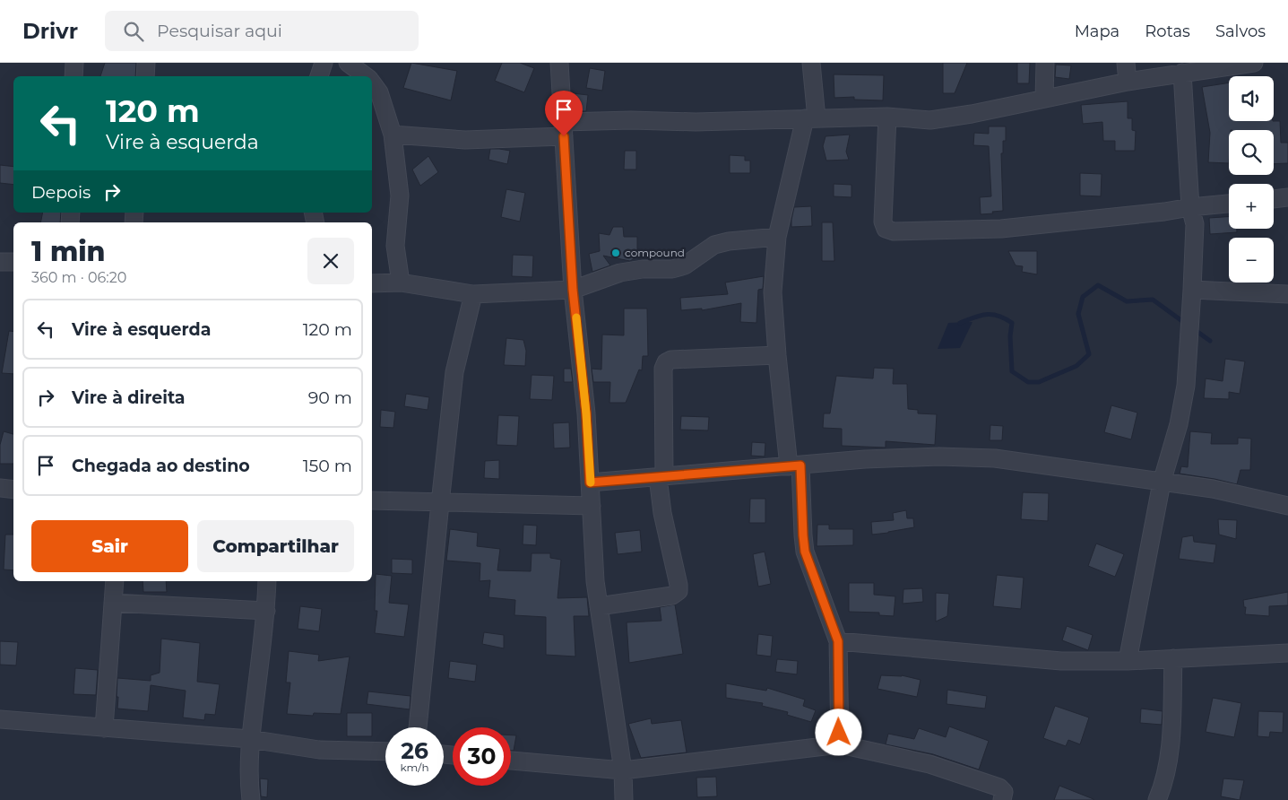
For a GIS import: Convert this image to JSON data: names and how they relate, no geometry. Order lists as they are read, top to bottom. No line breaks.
{"places":["compound"],"page":{"header":"Drivr","search":"Pesquisar aqui","nav":["Mapa","Rotas","Salvos"],"map_buttons":["+","−"],"turn":["120 m","Vire à esquerda"],"then":"Depois","heading":["1 min","360 m · 06:20"],"list":[{"name":"Vire à esquerda","value":"120 m"},{"name":"Vire à direita","value":"90 m"},{"name":"Chegada ao destino","value":"150 m"}],"buttons":["Sair","Compartilhar"],"speed":"26 km/h","limit":"30"}}
